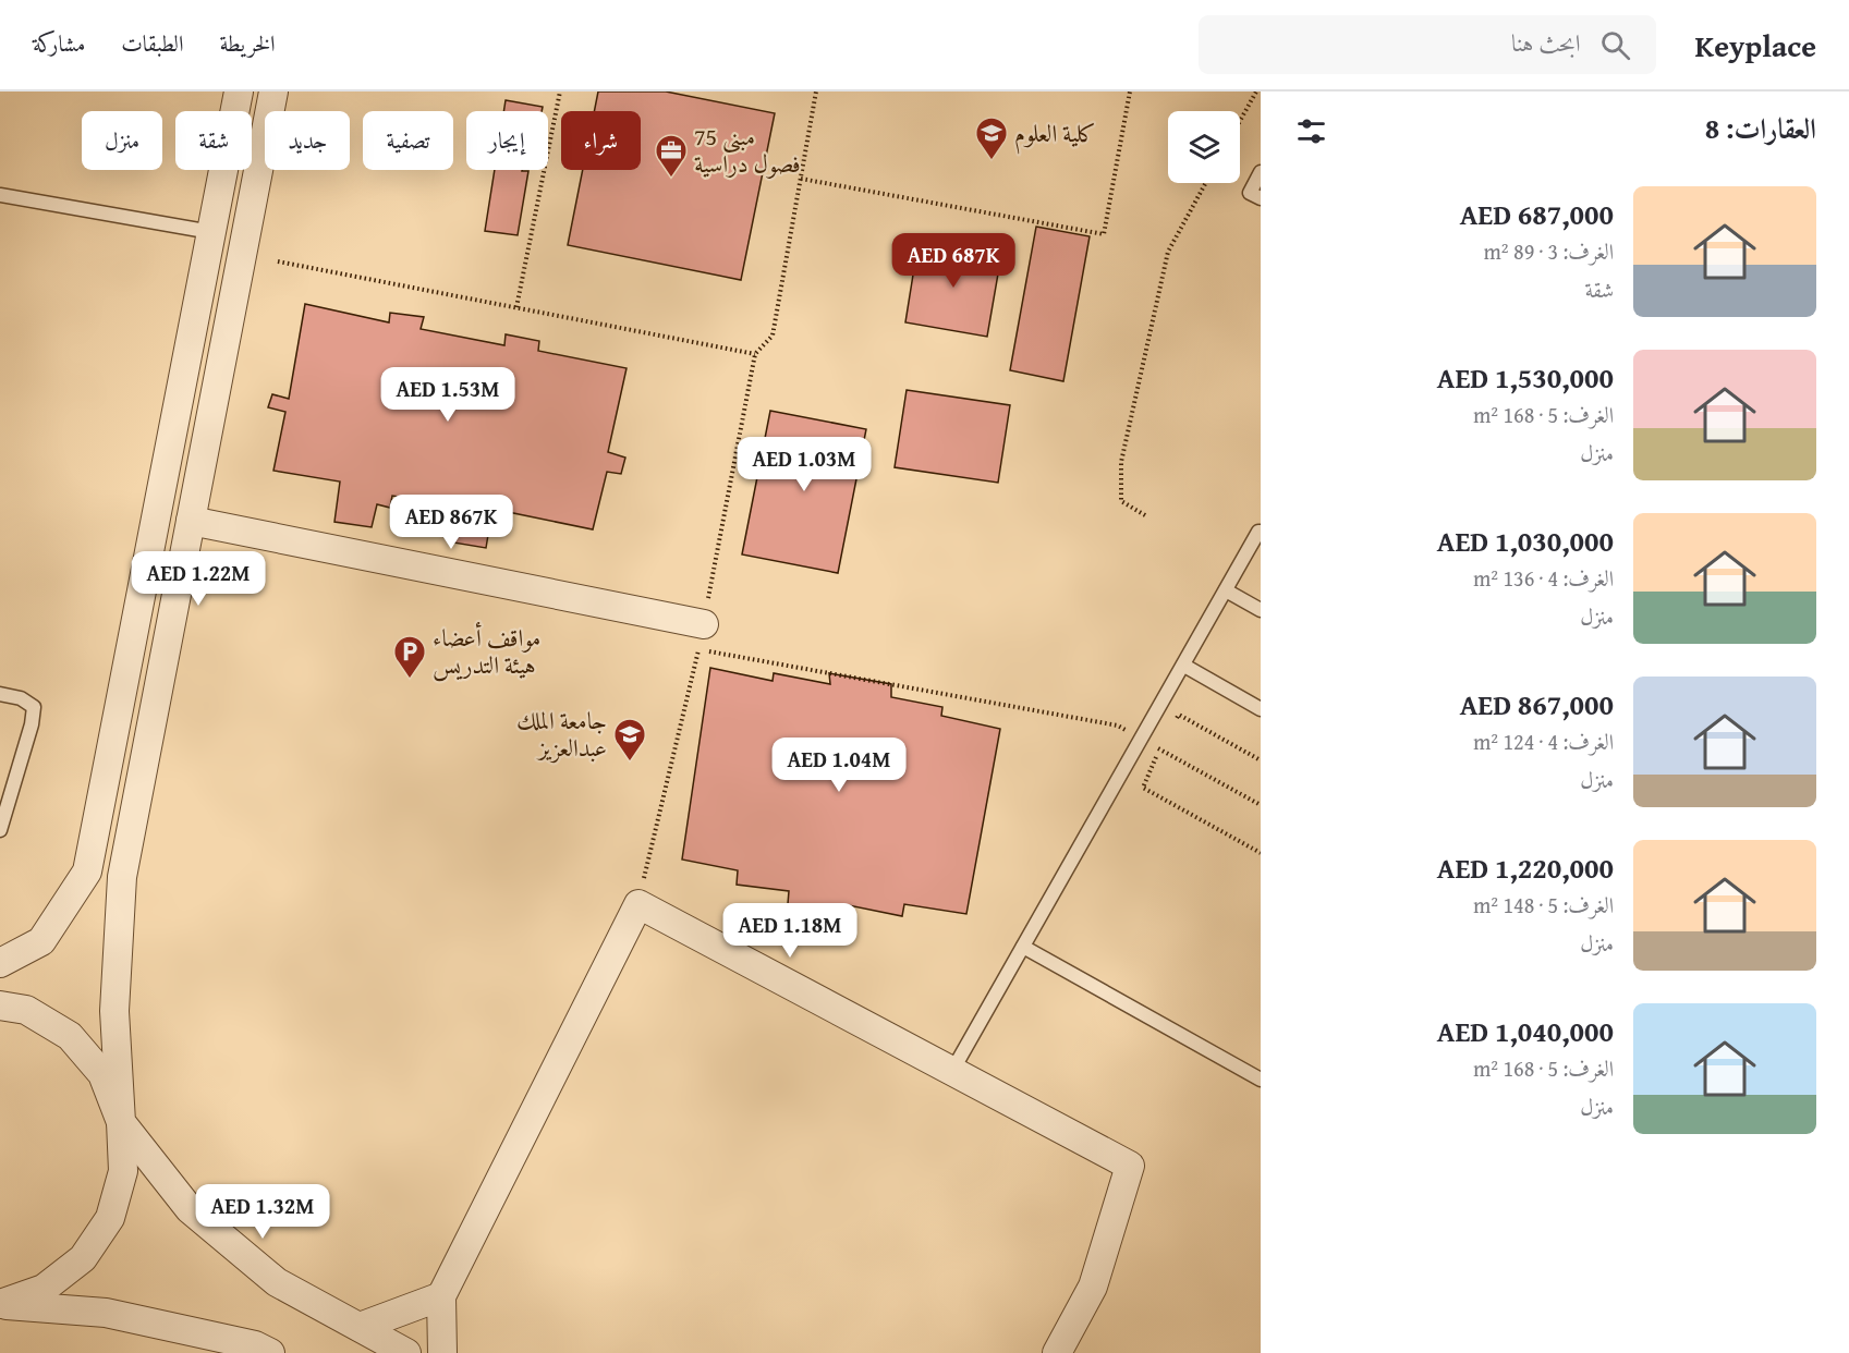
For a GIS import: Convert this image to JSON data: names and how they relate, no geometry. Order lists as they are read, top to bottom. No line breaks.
{"places":{"school or university":["كلية العلوم","جامعة الملك عبدالعزيز"],"office":["مبنى 75 فصول دراسية"],"parking":["مواقف أعضاء هيئة التدريس"]},"page":{"header":"Keyplace","search":"ابحث هنا","nav":["الخريطة","الطبقات","مشاركة"],"heading":"العقارات: 8","chip":["شراء","إيجار","تصفية","جديد","شقة","منزل"],"list":[{"name":"AED 687,000","note":"الغرف: 3 · 89 m² · شقة"},{"name":"AED 1,530,000","note":"الغرف: 5 · 168 m² · منزل"},{"name":"AED 1,030,000","note":"الغرف: 4 · 136 m² · منزل"},{"name":"AED 867,000","note":"الغرف: 4 · 124 m² · منزل"},{"name":"AED 1,220,000","note":"الغرف: 5 · 148 m² · منزل"},{"name":"AED 1,040,000","note":"الغرف: 5 · 168 m² · منزل"}],"price":["AED 687K","AED 1.53M","AED 1.03M","AED 867K","AED 1.22M","AED 1.04M","AED 1.18M","AED 1.32M"]}}
